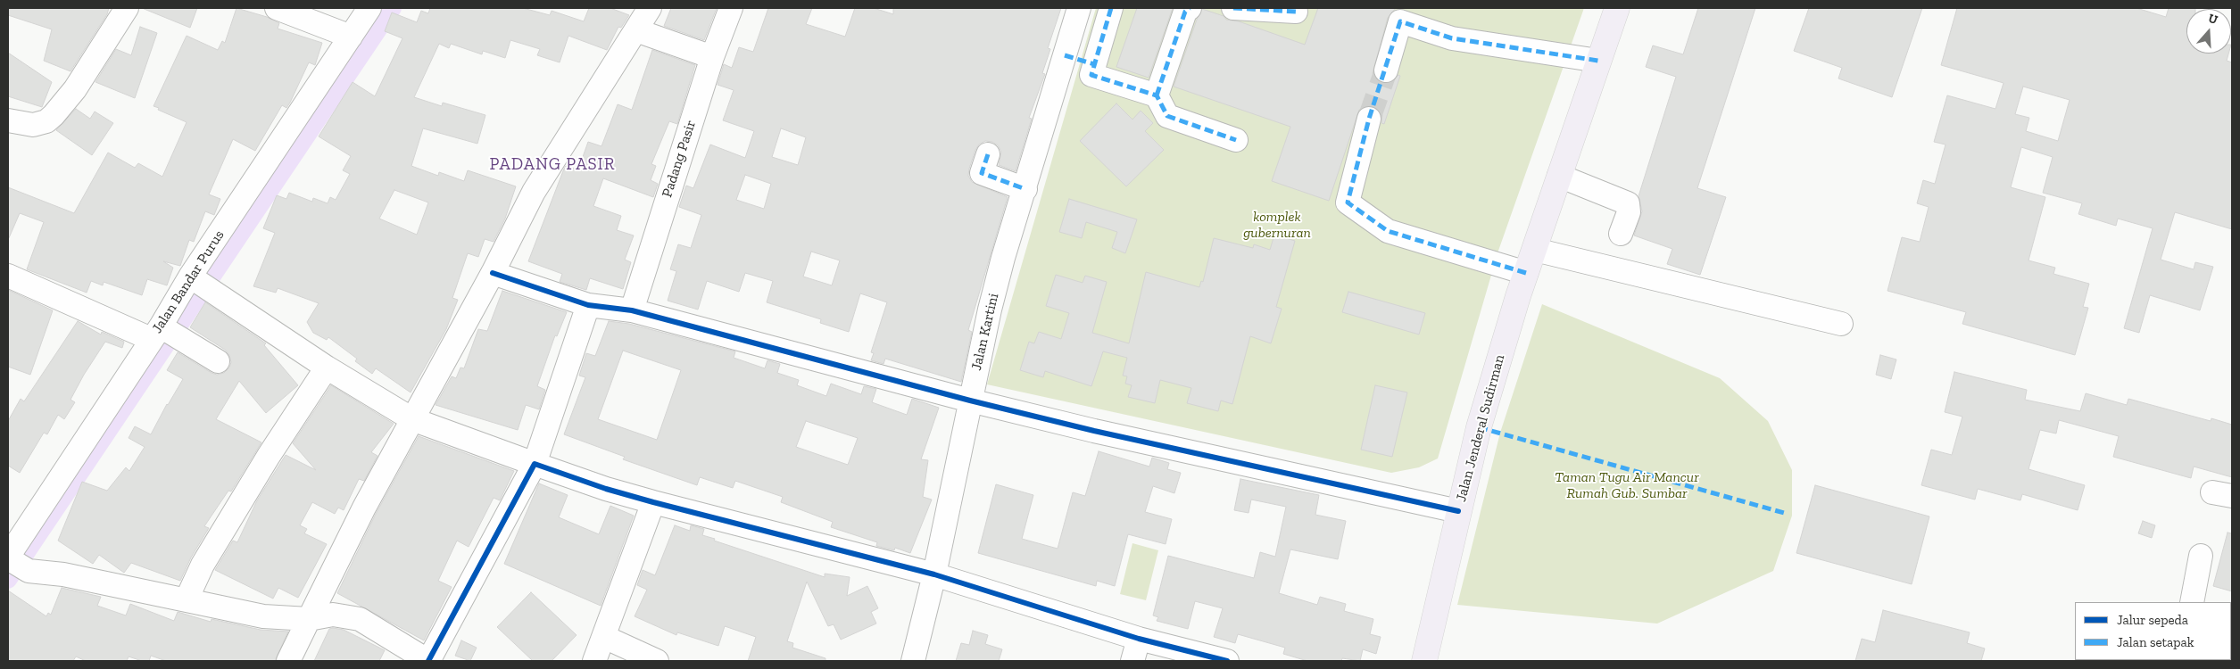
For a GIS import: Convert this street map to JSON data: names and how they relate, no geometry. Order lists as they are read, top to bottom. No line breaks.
{"streets":{"main road":["Jalan Jenderal Sudirman"],"street":["Padang Pasir","Jalan Bandar Purus","Jalan Kartini"]},"districts":["PADANG PASIR"],"parks":["komplek gubernuran","Taman Tugu Air Mancur Rumah Gub. Sumbar"],"legend":["Jalur sepeda","Jalan setapak"],"north":"top"}
